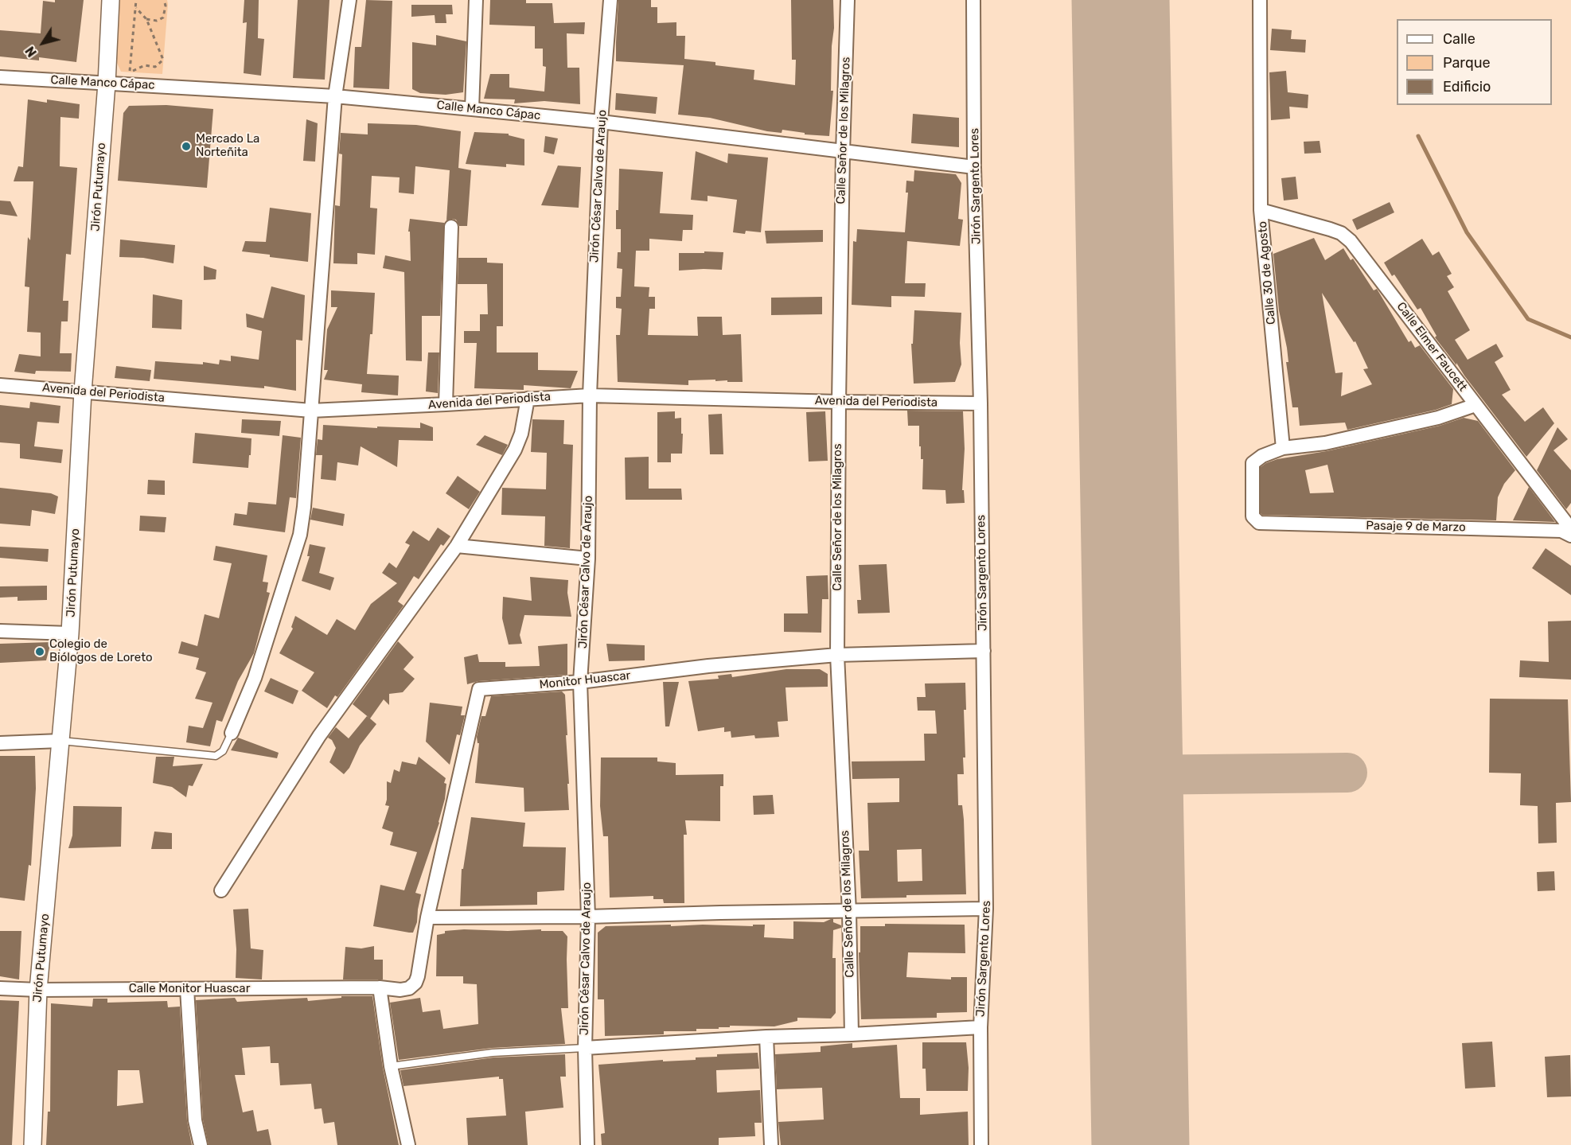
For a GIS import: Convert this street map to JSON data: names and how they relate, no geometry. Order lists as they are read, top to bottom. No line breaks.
{"streets":{"street":["Calle Manco Cápac","Calle Señor de los Milagros","Jirón César Calvo de Araujo","Jirón Sargento Lores","Jirón Putumayo","Calle 30 de Agosto","Calle Elmer Faucett","Avenida del Periodista","Pasaje 9 de Marzo","Monitor Huascar","Calle Monitor Huascar"]},"crossings":[["Calle Manco Cápac","Calle Señor de los Milagros"],["Calle Manco Cápac","Jirón César Calvo de Araujo"],["Calle Manco Cápac","Jirón Sargento Lores"],["Calle Manco Cápac","Jirón Putumayo"],["Calle Señor de los Milagros","Avenida del Periodista"],["Calle Señor de los Milagros","Monitor Huascar"],["Jirón César Calvo de Araujo","Avenida del Periodista"],["Jirón César Calvo de Araujo","Monitor Huascar"],["Jirón Sargento Lores","Avenida del Periodista"],["Jirón Sargento Lores","Monitor Huascar"],["Jirón Putumayo","Avenida del Periodista"],["Jirón Putumayo","Calle Monitor Huascar"],["Calle 30 de Agosto","Calle Elmer Faucett"],["Calle 30 de Agosto","Pasaje 9 de Marzo"],["Monitor Huascar","Calle Monitor Huascar"]],"places":["Mercado La Norteñita","Colegio de Biólogos de Loreto"],"legend":["Calle","Parque","Edificio"],"north":"bottom left"}
